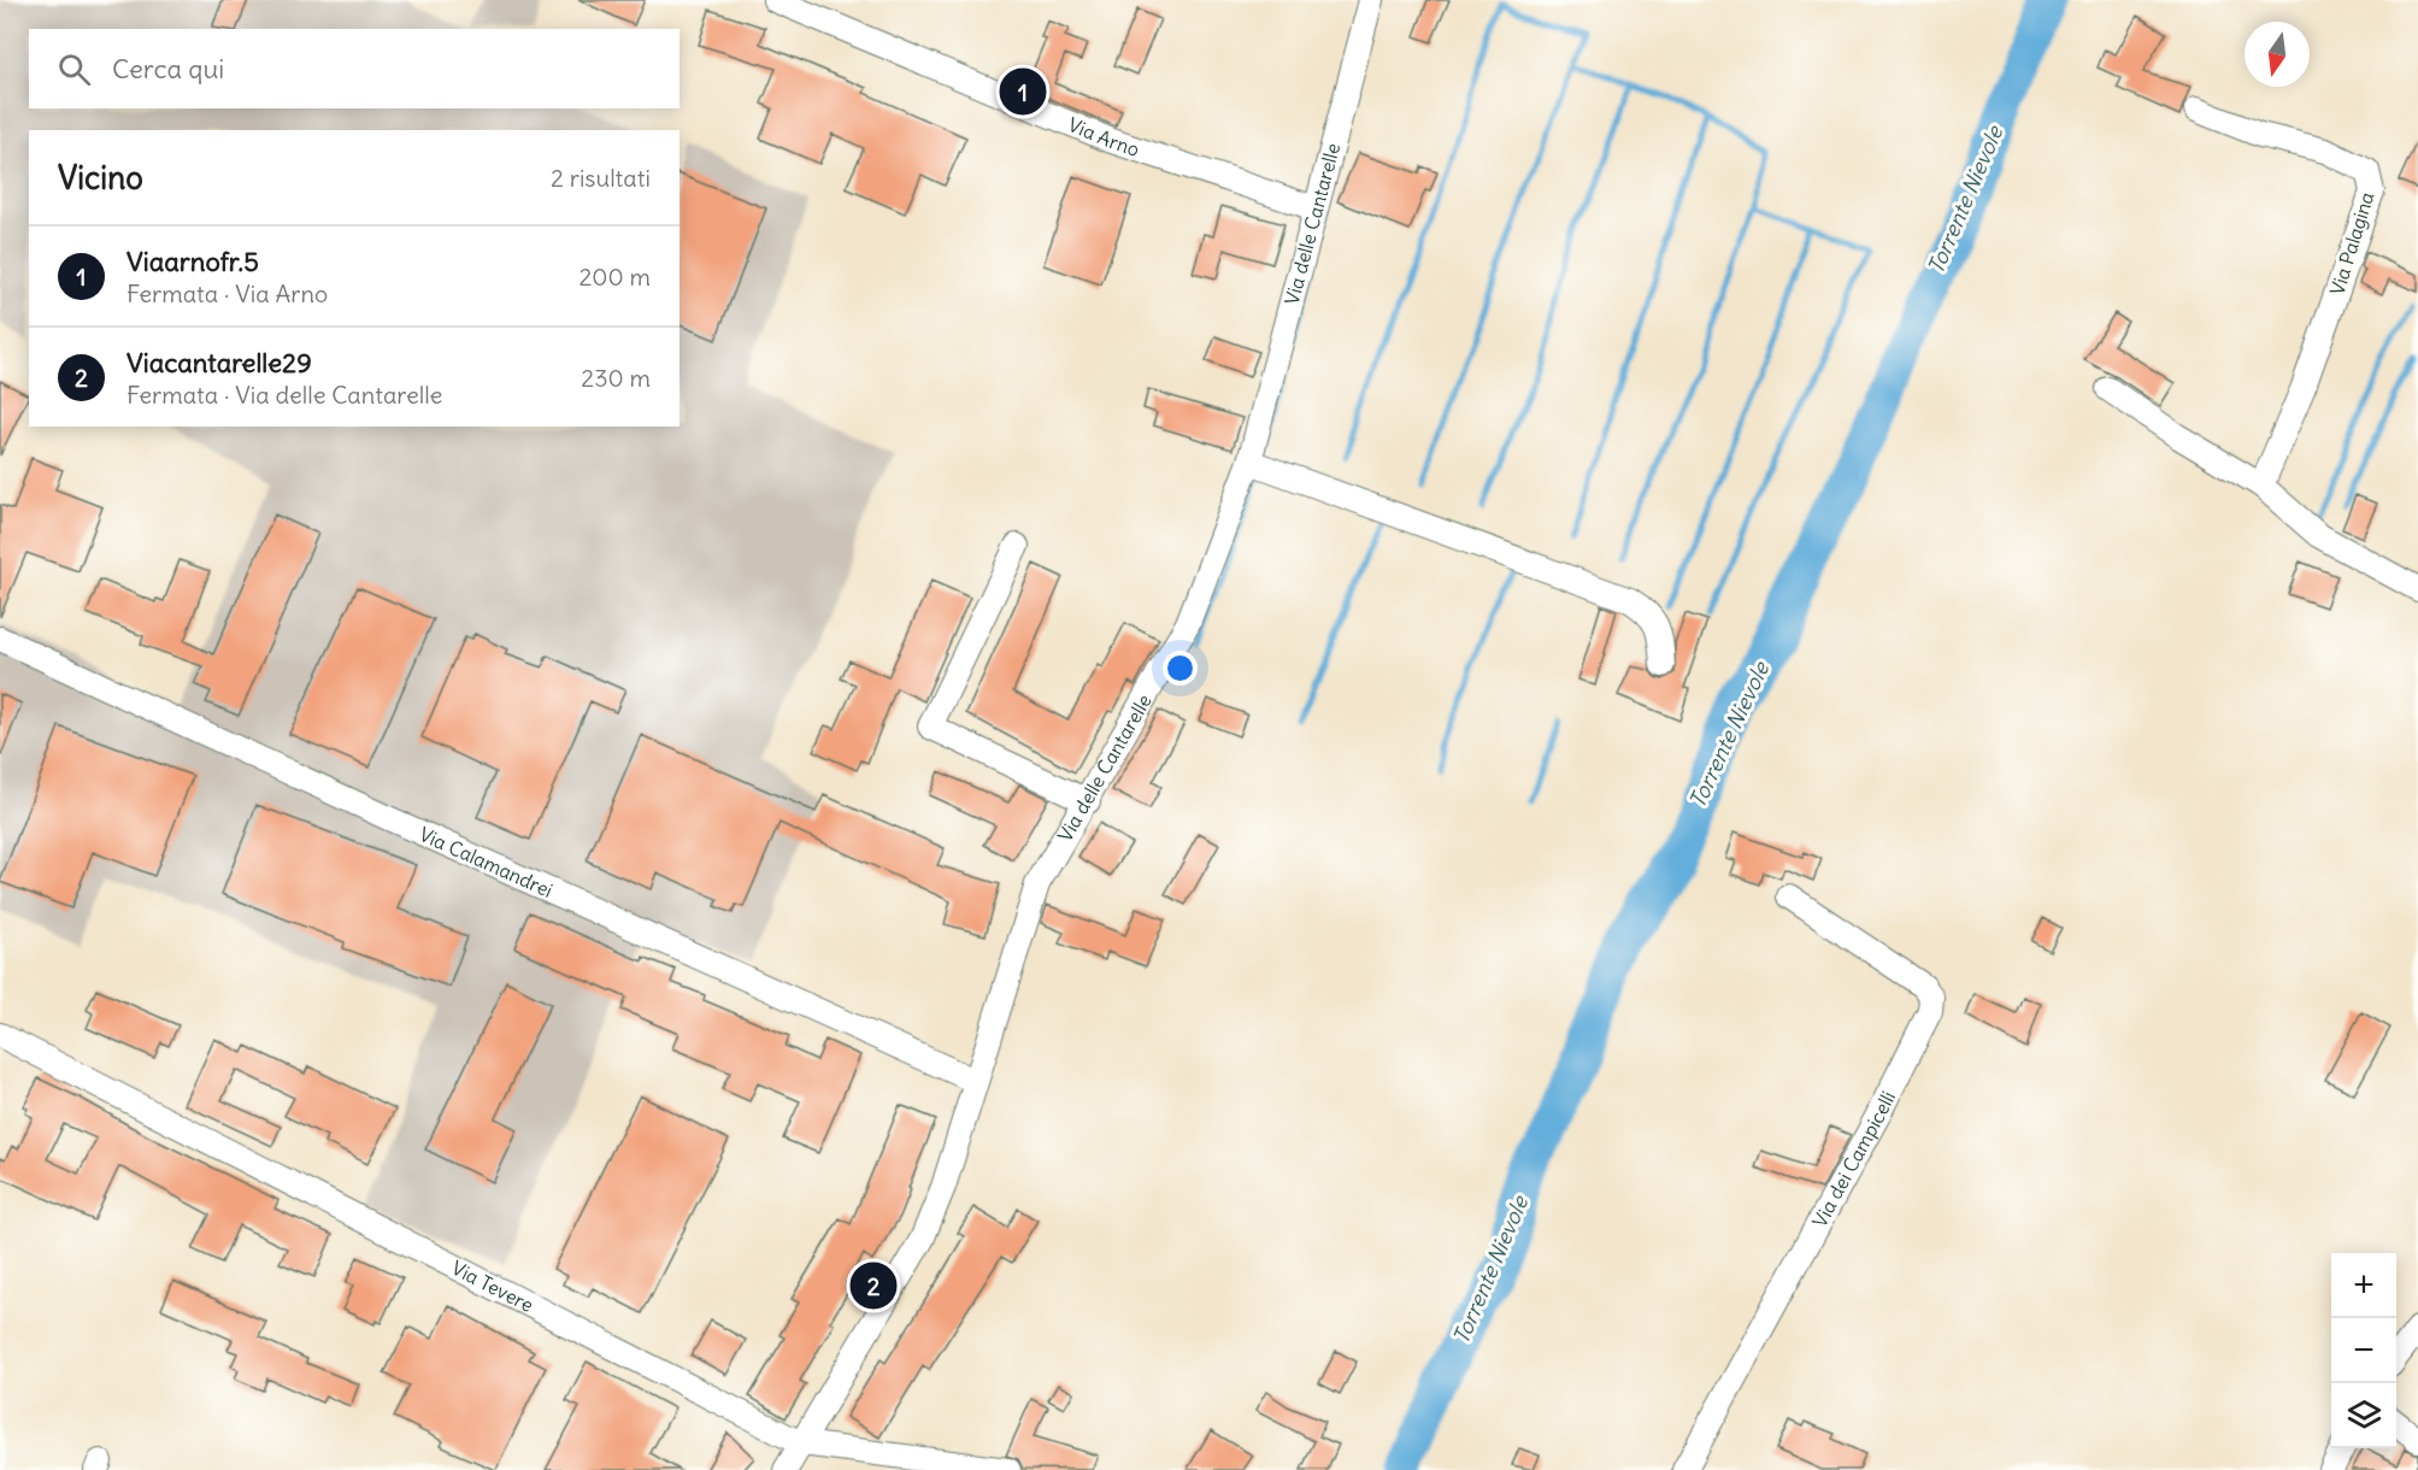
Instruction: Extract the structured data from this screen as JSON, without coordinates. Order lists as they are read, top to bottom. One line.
{"streets":{"street":["Via Arno","Via delle Cantarelle","Via Palagina","Via Calamandrei","Via dei Campicelli","Via Tevere"]},"crossings":[["Via Arno","Via delle Cantarelle"],["Via delle Cantarelle","Via Calamandrei"],["Via delle Cantarelle","Via Tevere"]],"water":["Torrente Nievole"],"north":"bottom","page":{"search":"Cerca qui","pins":["1","2"],"heading":["Vicino","2 risultati"],"list":[{"mark":"1","name":"Viaarnofr.5","note":"Fermata · Via Arno","value":"200 m"},{"mark":"2","name":"Viacantarelle29","note":"Fermata · Via delle Cantarelle","value":"230 m"}],"map_buttons":["+","−"]}}
